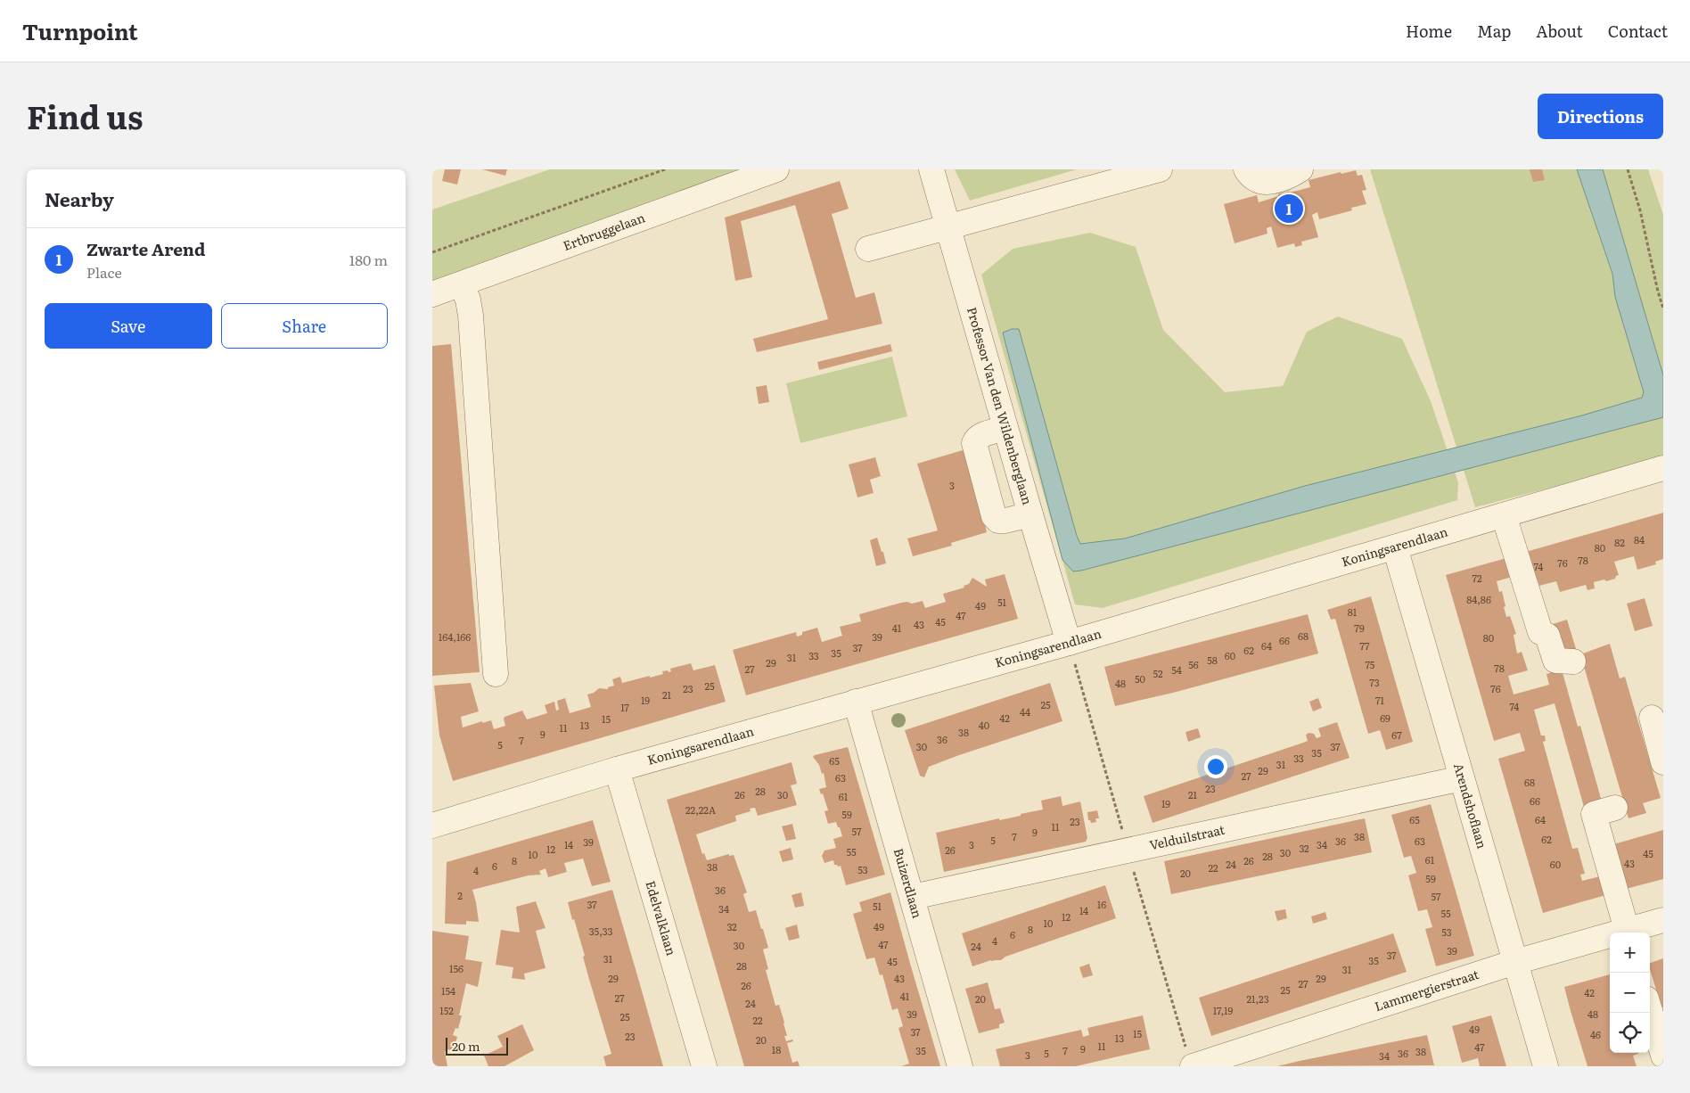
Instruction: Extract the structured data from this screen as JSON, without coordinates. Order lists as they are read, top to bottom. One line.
{"streets":{"street":["Ertbruggelaan","Professor Van den Wildenberglaan","Koningsarendlaan","Arendshoflaan","Velduilstraat","Buizerdlaan","Edelvalklaan","Lammergierstraat"]},"crossings":[["Professor Van den Wildenberglaan","Koningsarendlaan"],["Koningsarendlaan","Arendshoflaan"],["Koningsarendlaan","Buizerdlaan"],["Koningsarendlaan","Edelvalklaan"],["Arendshoflaan","Velduilstraat"],["Arendshoflaan","Lammergierstraat"],["Velduilstraat","Buizerdlaan"]],"house_numbers":["3","84","82","80","78","76","74","72","84,86","51","49","81","47","45","43","41","79","68","164,166","39","80","66","64","77","37","62","35","33","60","31","58","29","56","75","78","27","54","52","50","73","48","25","23","76","21","19","71","25","74","17","44","42","69","15","13","40","11","38","9","67","36","7","5","30","37","35","33","65","31","29","27","63","68","23","28","26","30","21","61","66","19","22,22A","59","65","64","23","11","57","9","7","38","62","5","36","63","39","14","3","34","32","12","26","55","30","45","10","28","61","8","26","43","24","60","6","38","22","53","4","20","59","36","2","57","37","16","51","34","14","55","12","10","32","49","8","35,33","53","6","4","47","30","24","39","37","31","35","45","28","156","31","29","43","29","27","26","25","154","42","41","27","20","21,23","24","152","17,19","39","48","25","22","49","37","15","46","23","13","20","11","47","9","18","35","7","38","5","36","3","34"],"scale_bar":"20 m","page":{"header":"Turnpoint","nav":["Home","Map","About","Contact"],"title":"Find us","buttons":["Directions",["Save","Share"]],"heading":"Nearby","pins":"1","list":[{"mark":"1","name":"Zwarte Arend","note":"Place","value":"180 m"}],"map_buttons":["+","−"],"scale":"20 m"}}
